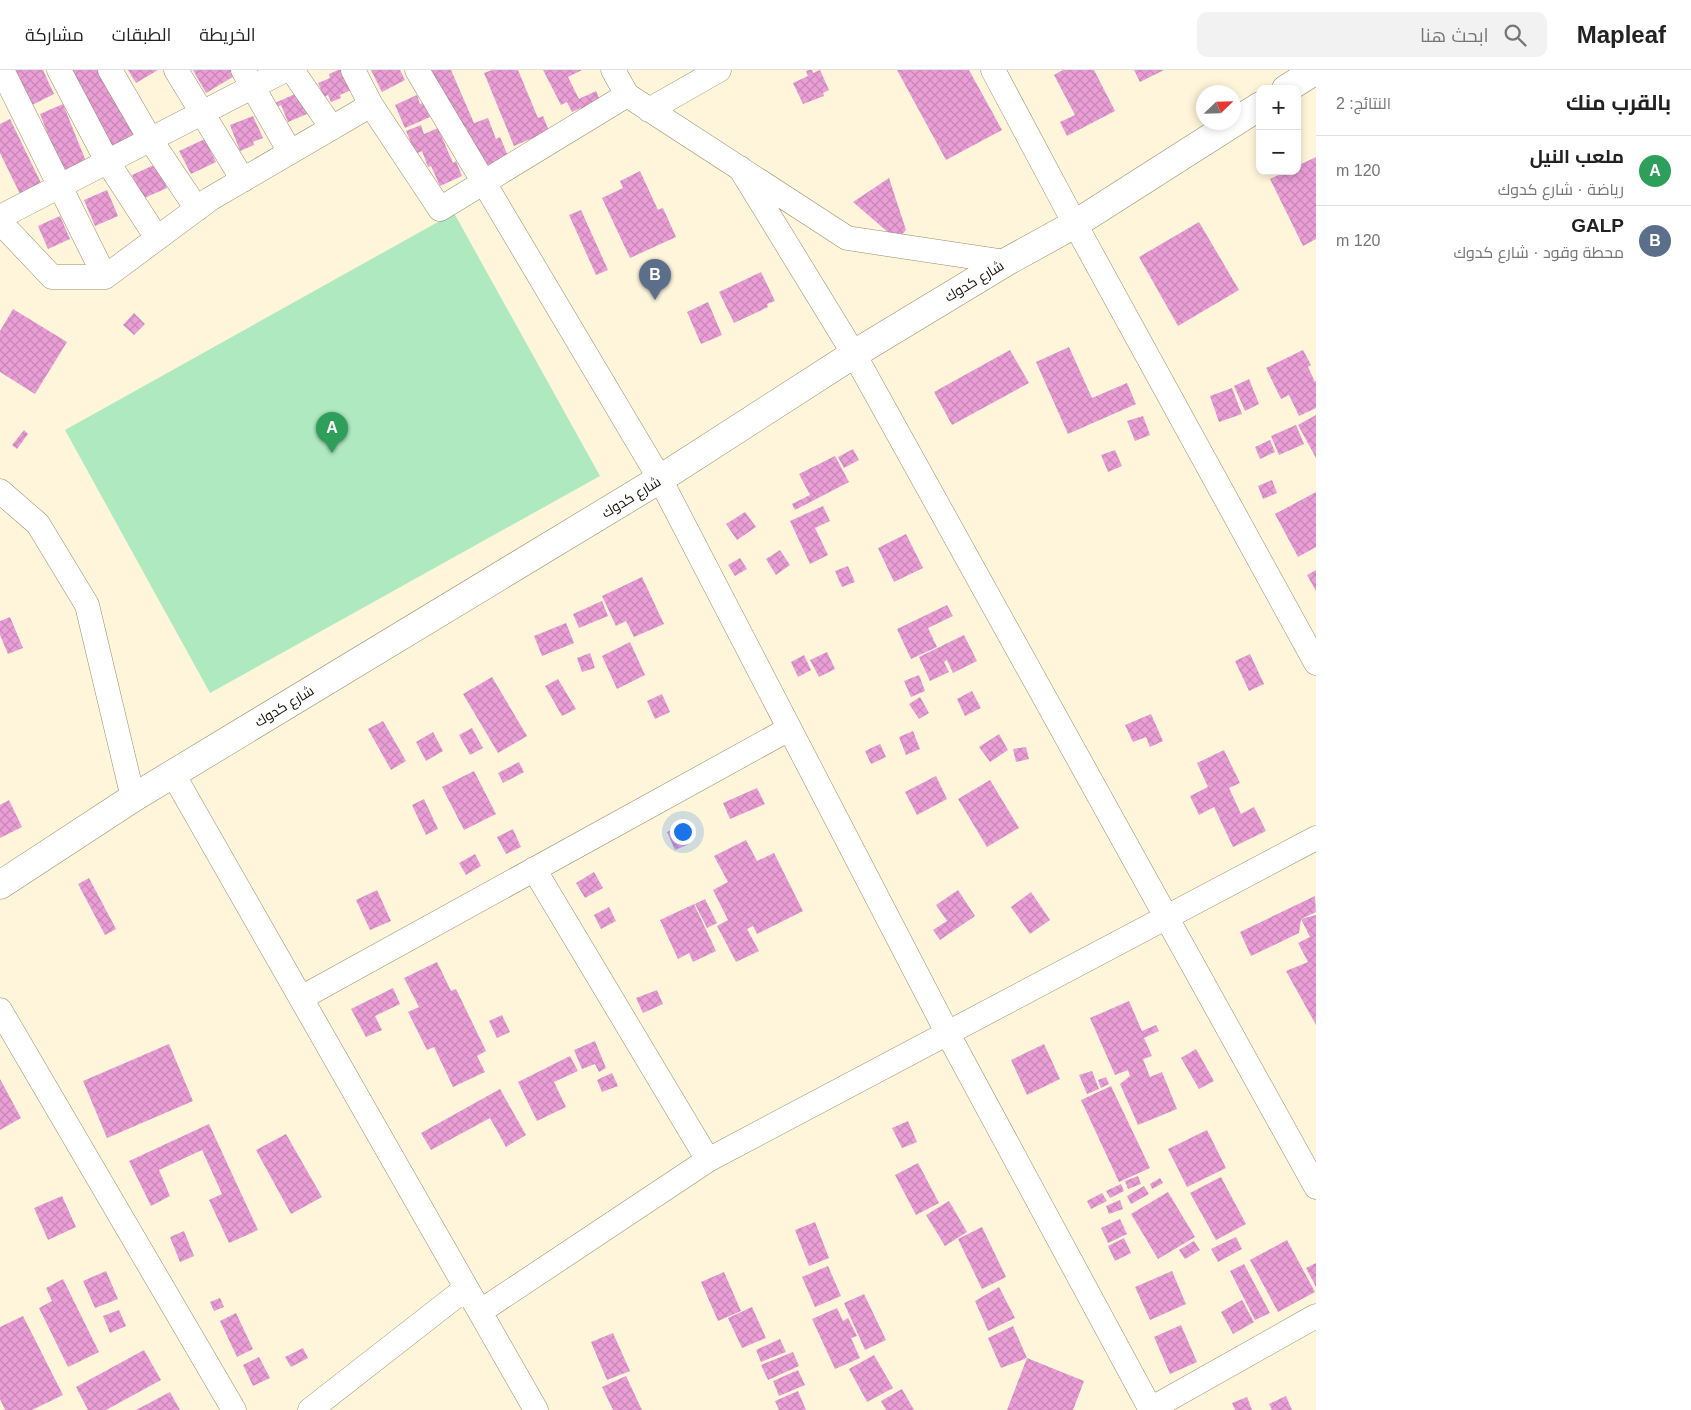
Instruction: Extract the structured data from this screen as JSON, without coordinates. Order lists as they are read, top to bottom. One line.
{"streets":{"street":["شارع كدوك"]},"north":"top right","page":{"header":"Mapleaf","search":"ابحث هنا","nav":["الخريطة","الطبقات","مشاركة"],"heading":["بالقرب منك","النتائج: 2"],"map_buttons":["+","−"],"list":[{"mark":"A","name":"ملعب النيل","note":"رياضة · شارع كدوك","value":"120 m"},{"mark":"B","name":"GALP","note":"محطة وقود · شارع كدوك","value":"120 m"}],"pins":["B","A"]}}
